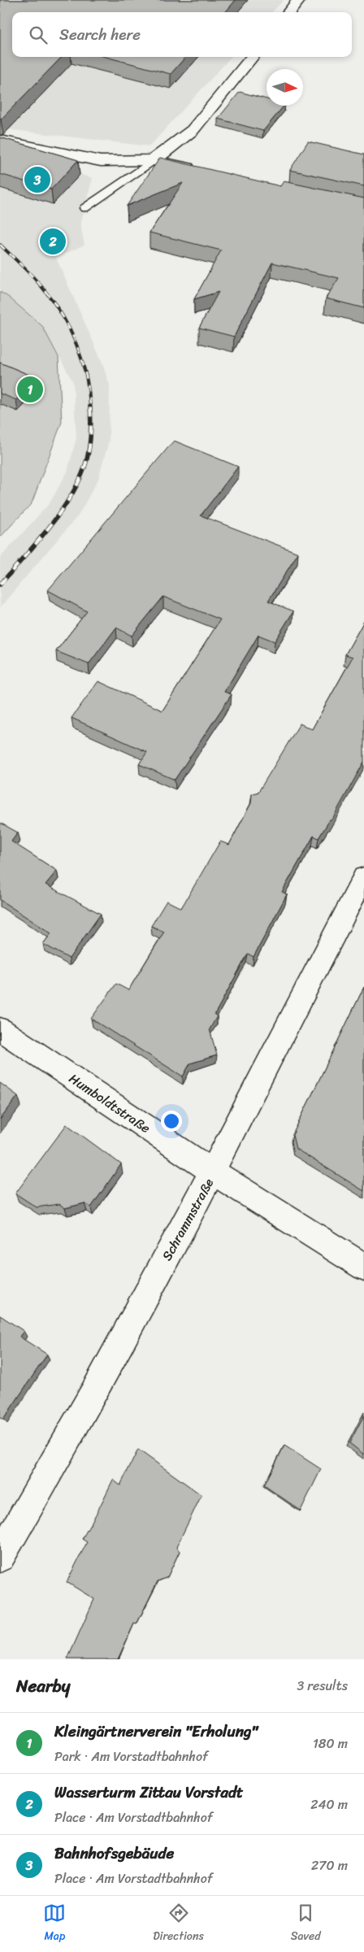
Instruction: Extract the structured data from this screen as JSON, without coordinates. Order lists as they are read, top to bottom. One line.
{"streets":{"main road":["Humboldtstraße","Schrammstraße"]},"crossings":[["Humboldtstraße","Schrammstraße"]],"north":"right","page":{"search":"Search here","pins":["3","2","1"],"heading":["Nearby","3 results"],"list":[{"mark":"1","name":"Kleingärtnerverein \"Erholung\"","note":"Park · Am Vorstadtbahnhof","value":"180 m"},{"mark":"2","name":"Wasserturm Zittau Vorstadt","note":"Place · Am Vorstadtbahnhof","value":"240 m"},{"mark":"3","name":"Bahnhofsgebäude","note":"Place · Am Vorstadtbahnhof","value":"270 m"}],"nav":["Map","Directions","Saved"]}}
